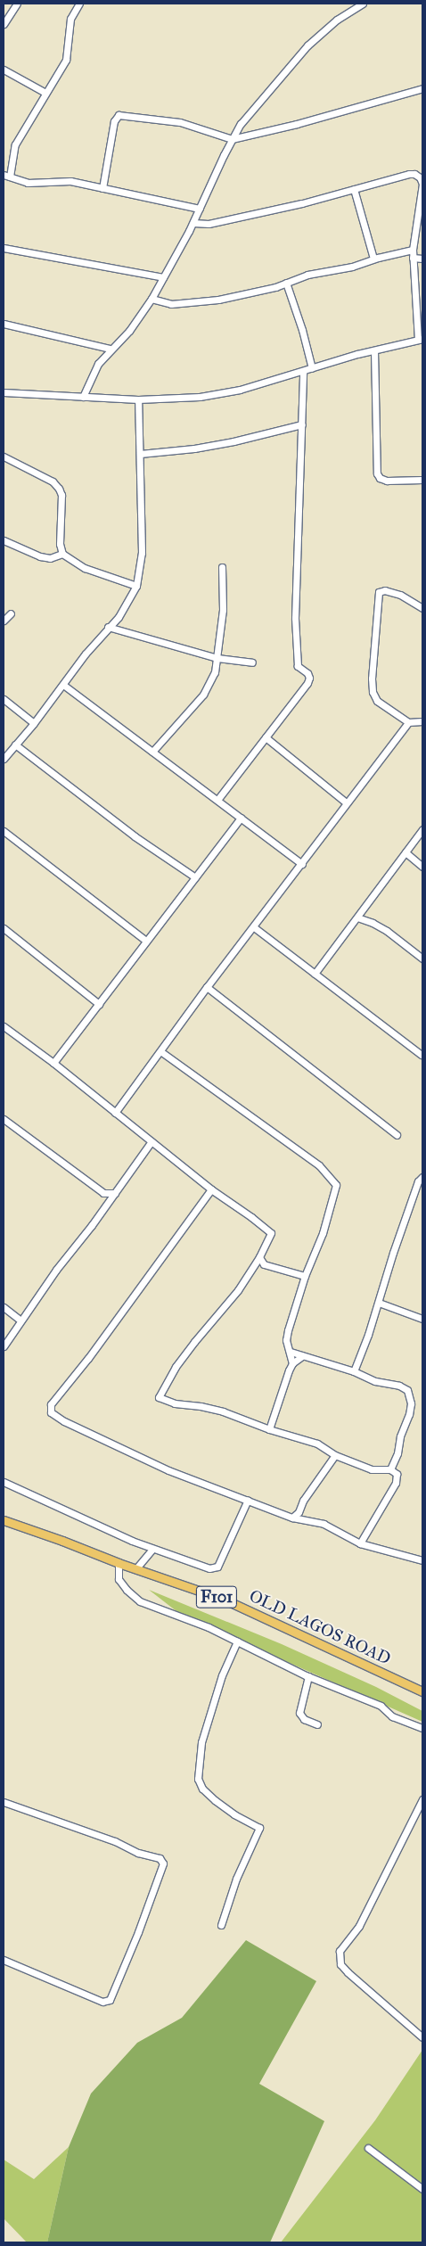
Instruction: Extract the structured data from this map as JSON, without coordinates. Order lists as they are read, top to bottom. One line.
{"streets":{"main road":["F101","OLD LAGOS ROAD"]}}
